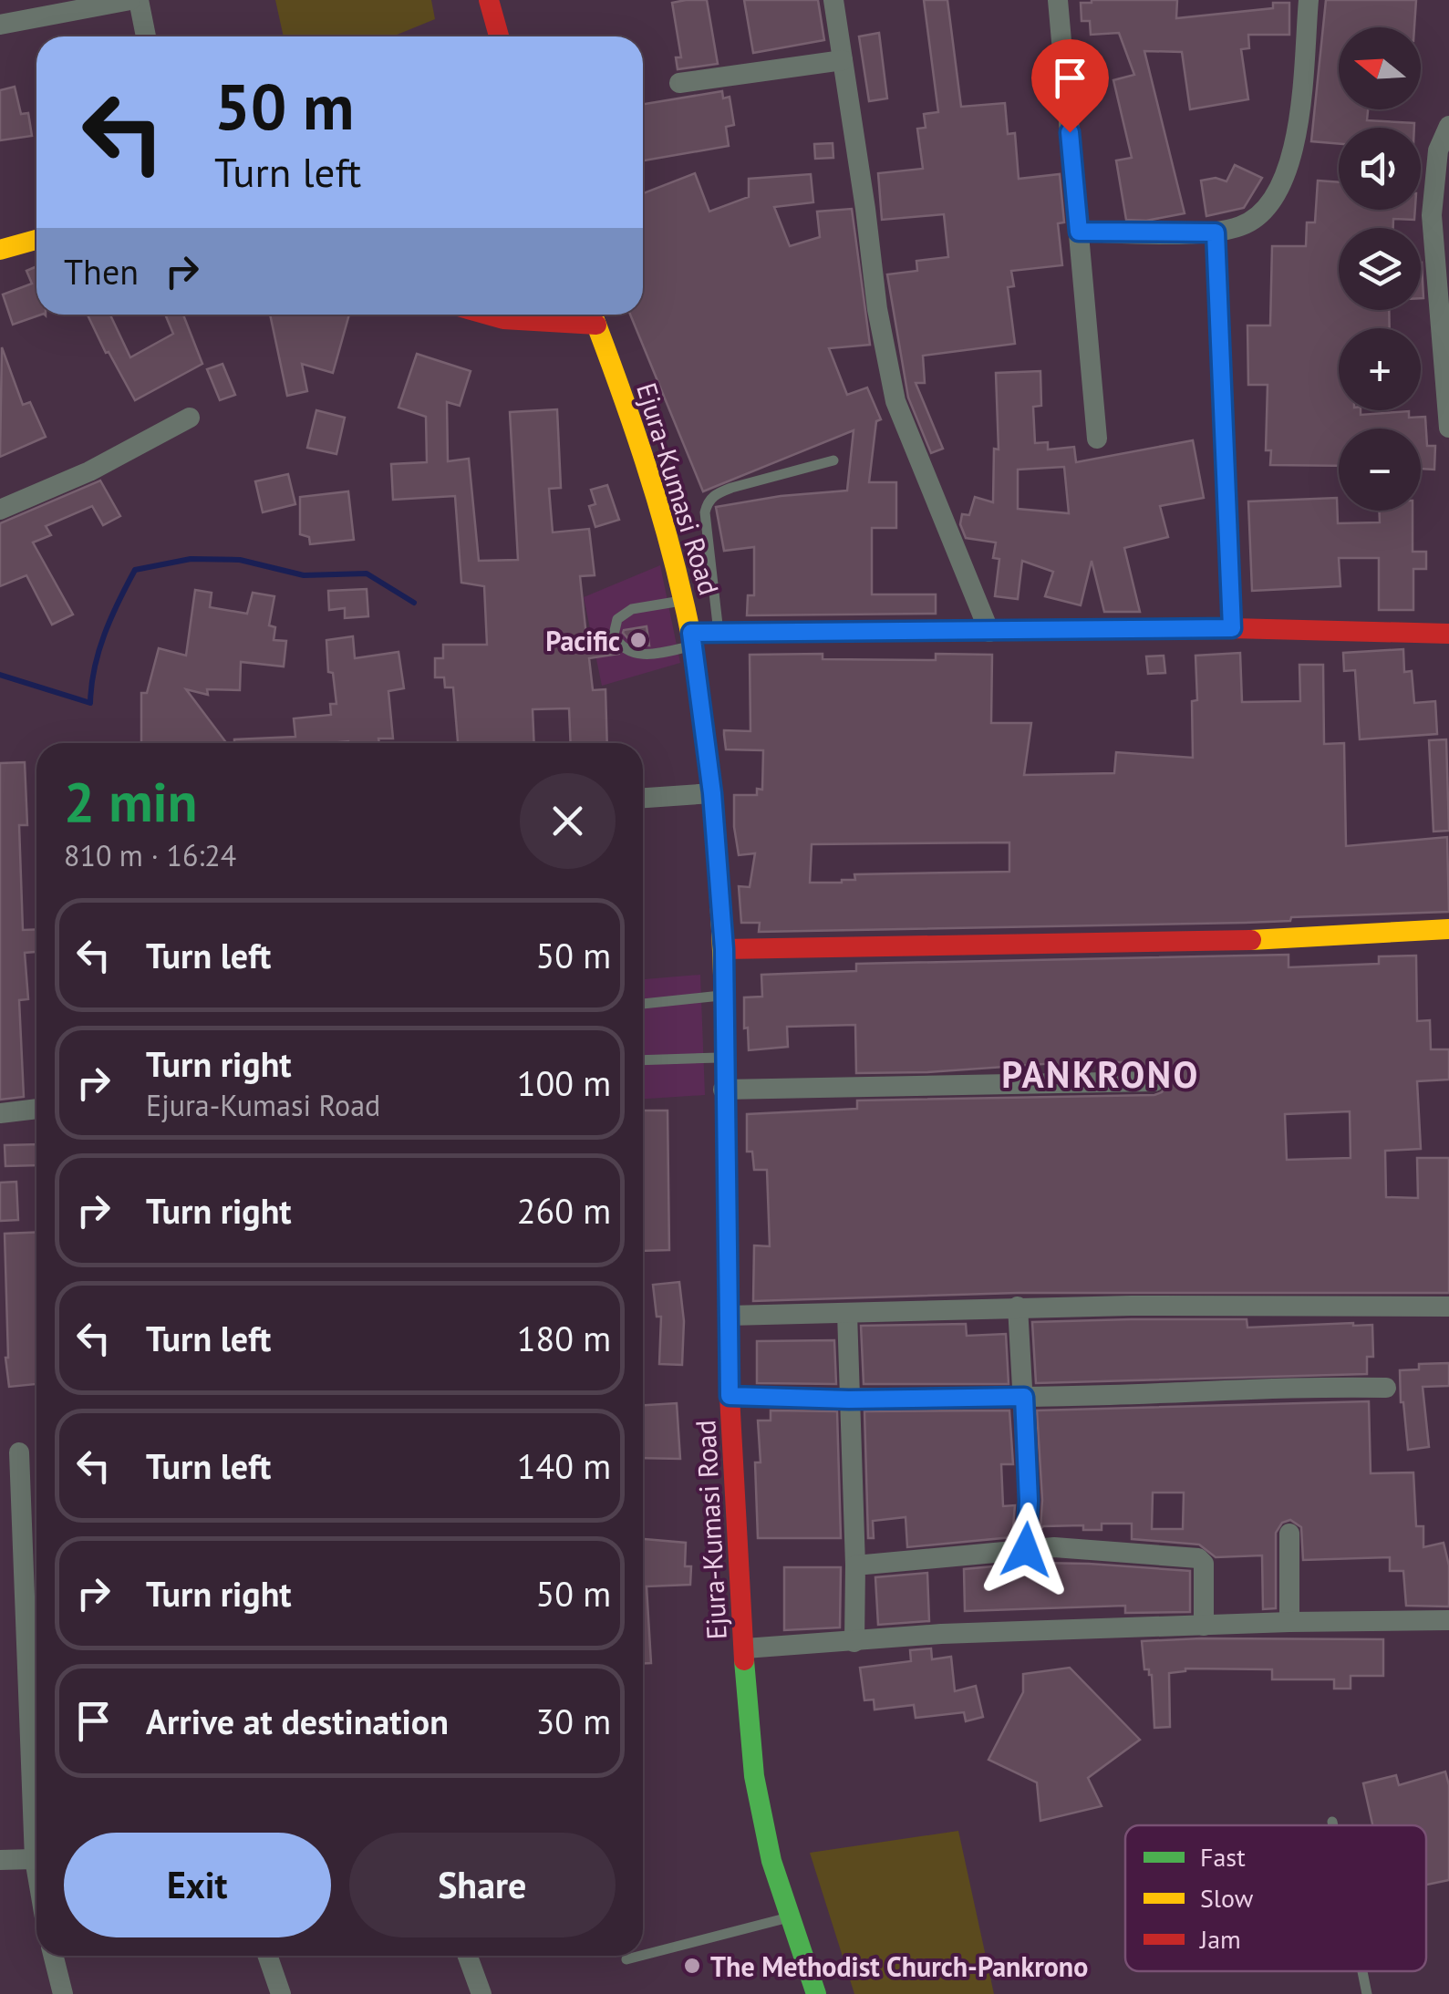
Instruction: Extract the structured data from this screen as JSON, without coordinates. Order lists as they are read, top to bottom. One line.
{"streets":{"main road":["Ejura-Kumasi Road"]},"districts":["PANKRONO"],"places":["Pacific","The Methodist Church-Pankrono"],"legend":["Fast","Slow","Jam"],"north":"left","page":{"map_buttons":["+","−"],"turn":["50 m","Turn left"],"then":"Then","heading":["2 min","810 m · 16:24"],"list":[{"name":"Turn left","value":"50 m"},{"name":"Turn right","note":"Ejura-Kumasi Road","value":"100 m"},{"name":"Turn right","value":"260 m"},{"name":"Turn left","value":"180 m"},{"name":"Turn left","value":"140 m"},{"name":"Turn right","value":"50 m"},{"name":"Arrive at destination","value":"30 m"}],"buttons":["Exit","Share"]}}
